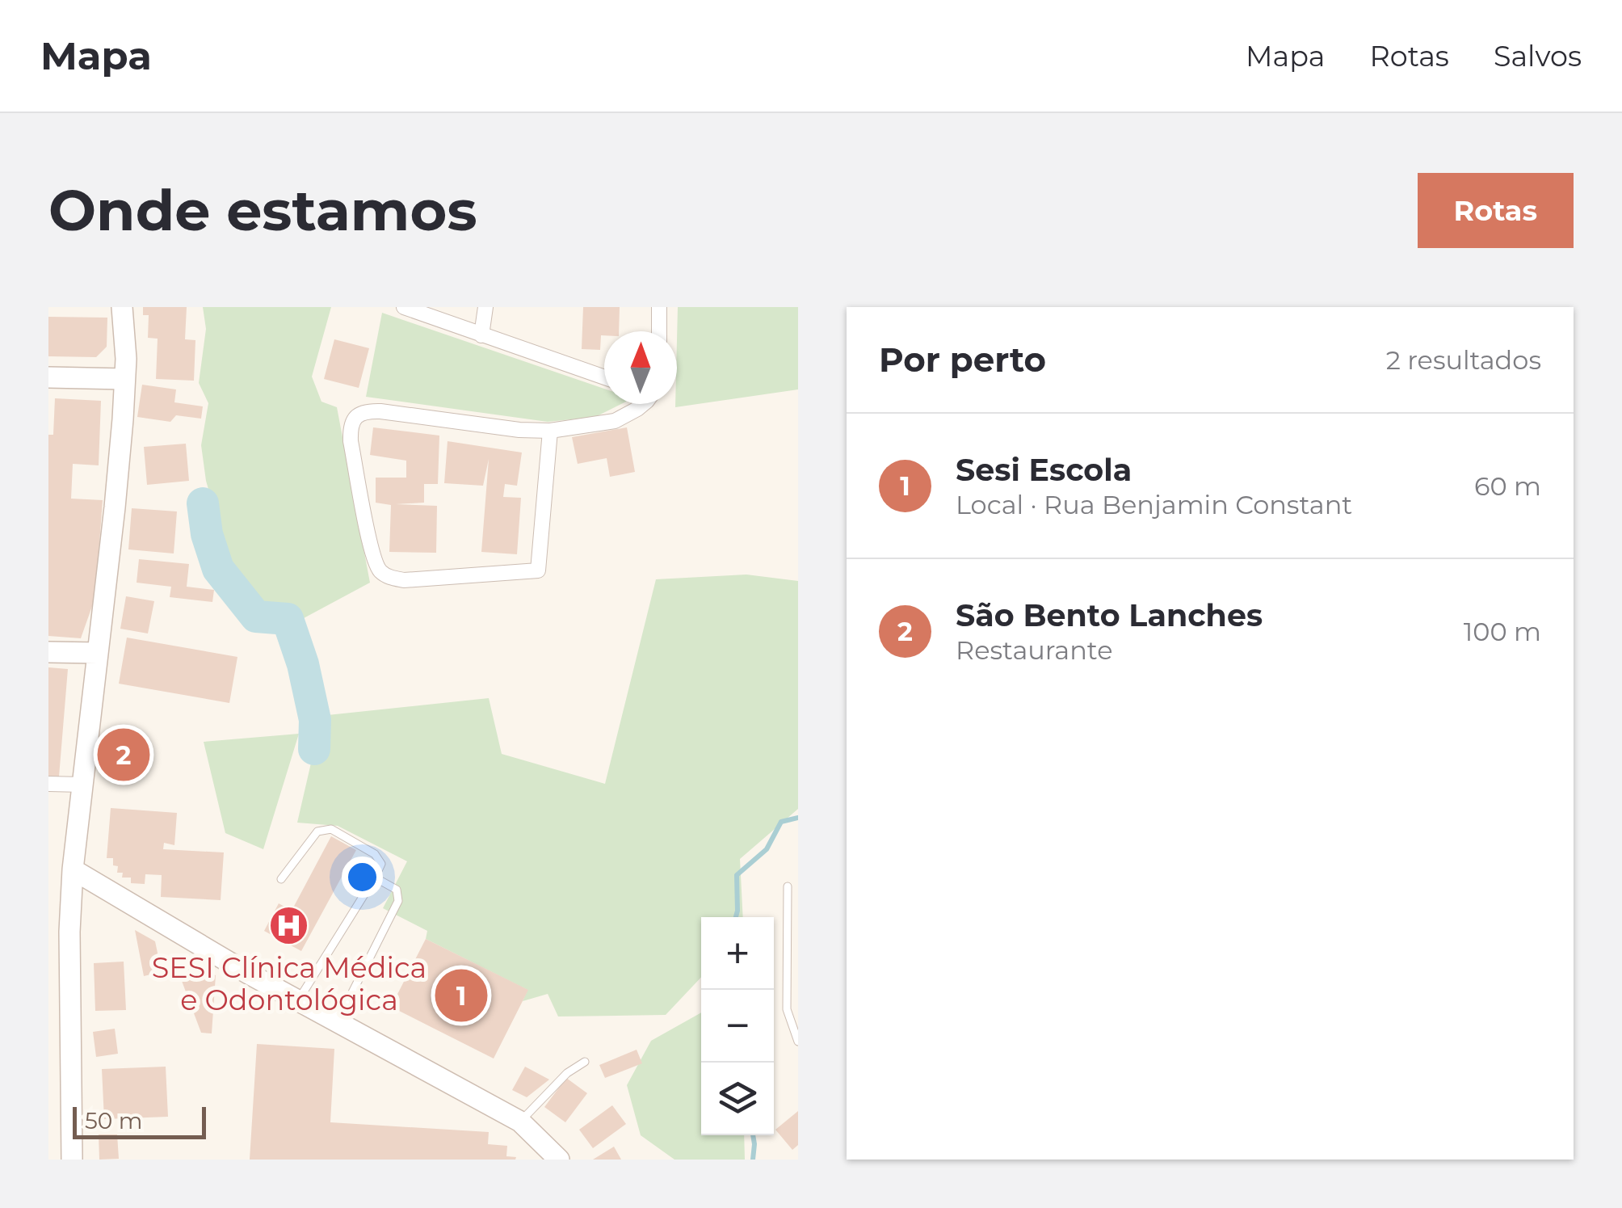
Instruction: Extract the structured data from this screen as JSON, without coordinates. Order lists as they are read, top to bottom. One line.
{"places":{"hospital":["SESI Clínica Médica e Odontológica"]},"scale_bar":"50 m","north":"top","page":{"header":"Mapa","nav":["Mapa","Rotas","Salvos"],"buttons":"Rotas","title":"Onde estamos","heading":["Por perto","2 resultados"],"list":[{"mark":"1","name":"Sesi Escola","note":"Local · Rua Benjamin Constant","value":"60 m"},{"mark":"2","name":"São Bento Lanches","note":"Restaurante","value":"100 m"}],"pins":["2","1"],"map_buttons":["+","−"],"scale":"50 m"}}
